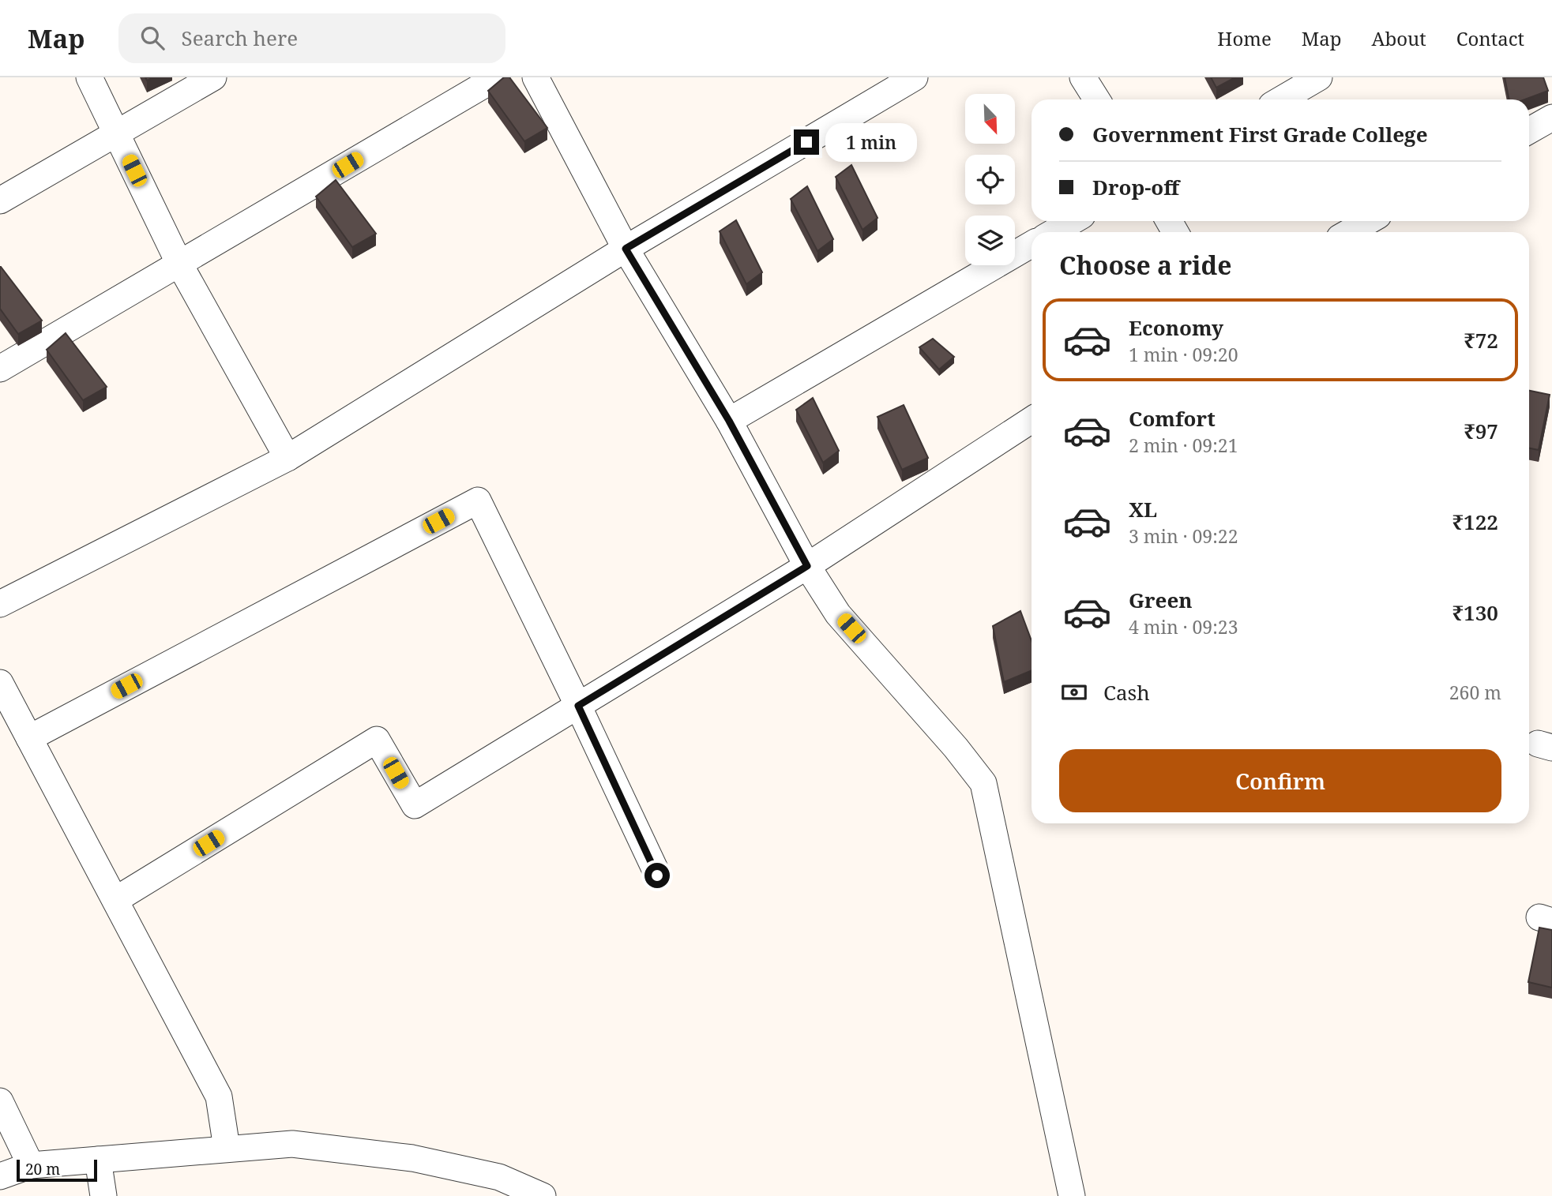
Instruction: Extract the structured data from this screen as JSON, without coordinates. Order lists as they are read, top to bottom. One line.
{"scale_bar":"20 m","north":"bottom right","page":{"header":"Map","search":"Search here","nav":["Home","Map","About","Contact"],"banner":["Government First Grade College","Drop-off"],"bubble":"1 min","heading":"Choose a ride","list":[{"name":"Economy","note":"1 min · 09:20","value":"₹72"},{"name":"Comfort","note":"2 min · 09:21","value":"₹97"},{"name":"XL","note":"3 min · 09:22","value":"₹122"},{"name":"Green","note":"4 min · 09:23","value":"₹130"}],"pay":["Cash","260 m"],"buttons":"Confirm","scale":"20 m"}}
